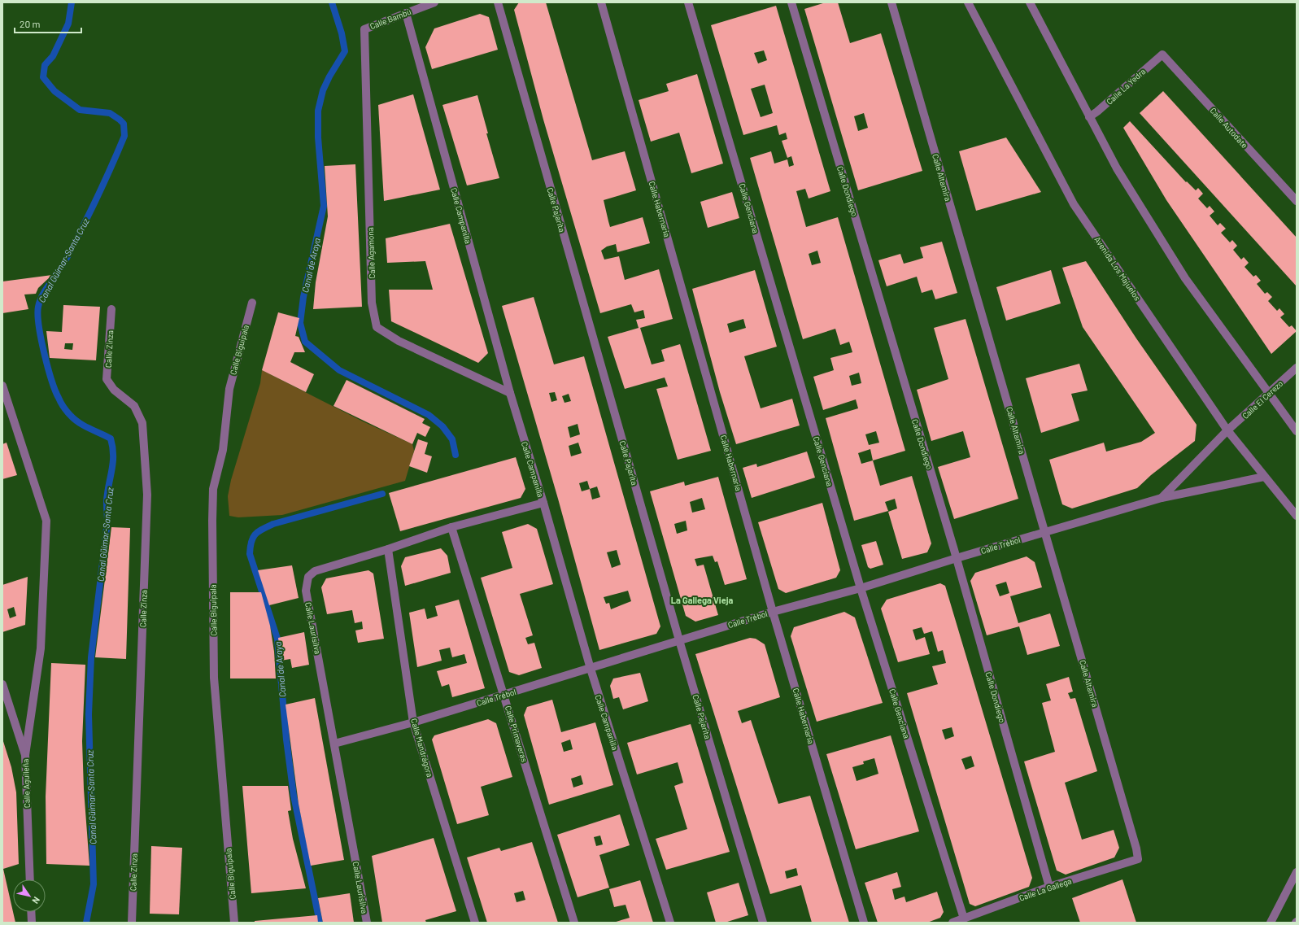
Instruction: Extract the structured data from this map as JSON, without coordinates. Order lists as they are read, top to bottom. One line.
{"streets":{"street":["Calle Bambú","Calle La Yedra","Calle Autodate","Calle Altamira","Calle Dondiego","Calle Genciana","Calle Habernaria","Calle Pajarita","Calle Campanilla","Calle Agamona","Avenida Los Majuelos","Calle Zinza","Calle Biguipala","Calle El Cerezo","Calle Trébol","Calle Laurisilva","Calle Primaveras","Calle Mandrágora","Calle Aguileña","Calle La Gallega"]},"crossings":[["Calle Bambú","Calle Campanilla"],["Calle Bambú","Calle Agamona"],["Calle La Yedra","Calle Autodate"],["Calle Altamira","Calle Trébol"],["Calle Altamira","Calle La Gallega"],["Calle Dondiego","Calle Trébol"],["Calle Dondiego","Calle La Gallega"],["Calle Genciana","Calle Trébol"],["Calle Genciana","Calle La Gallega"],["Calle Habernaria","Calle Trébol"],["Calle Pajarita","Calle Trébol"],["Calle Campanilla","Calle Agamona"],["Calle Campanilla","Calle Trébol"],["Calle Campanilla","Calle Laurisilva"],["Avenida Los Majuelos","Calle El Cerezo"],["Avenida Los Majuelos","Calle Trébol"],["Calle El Cerezo","Calle Trébol"],["Calle Trébol","Calle Laurisilva"],["Calle Trébol","Calle Primaveras"],["Calle Trébol","Calle Mandrágora"],["Calle Laurisilva","Calle Primaveras"],["Calle Laurisilva","Calle Mandrágora"]],"districts":["La Gallega Vieja"],"water":["Canal Güímar-Santa Cruz","Canal de Araya"],"scale_bar":"20 m","north":"bottom right"}
